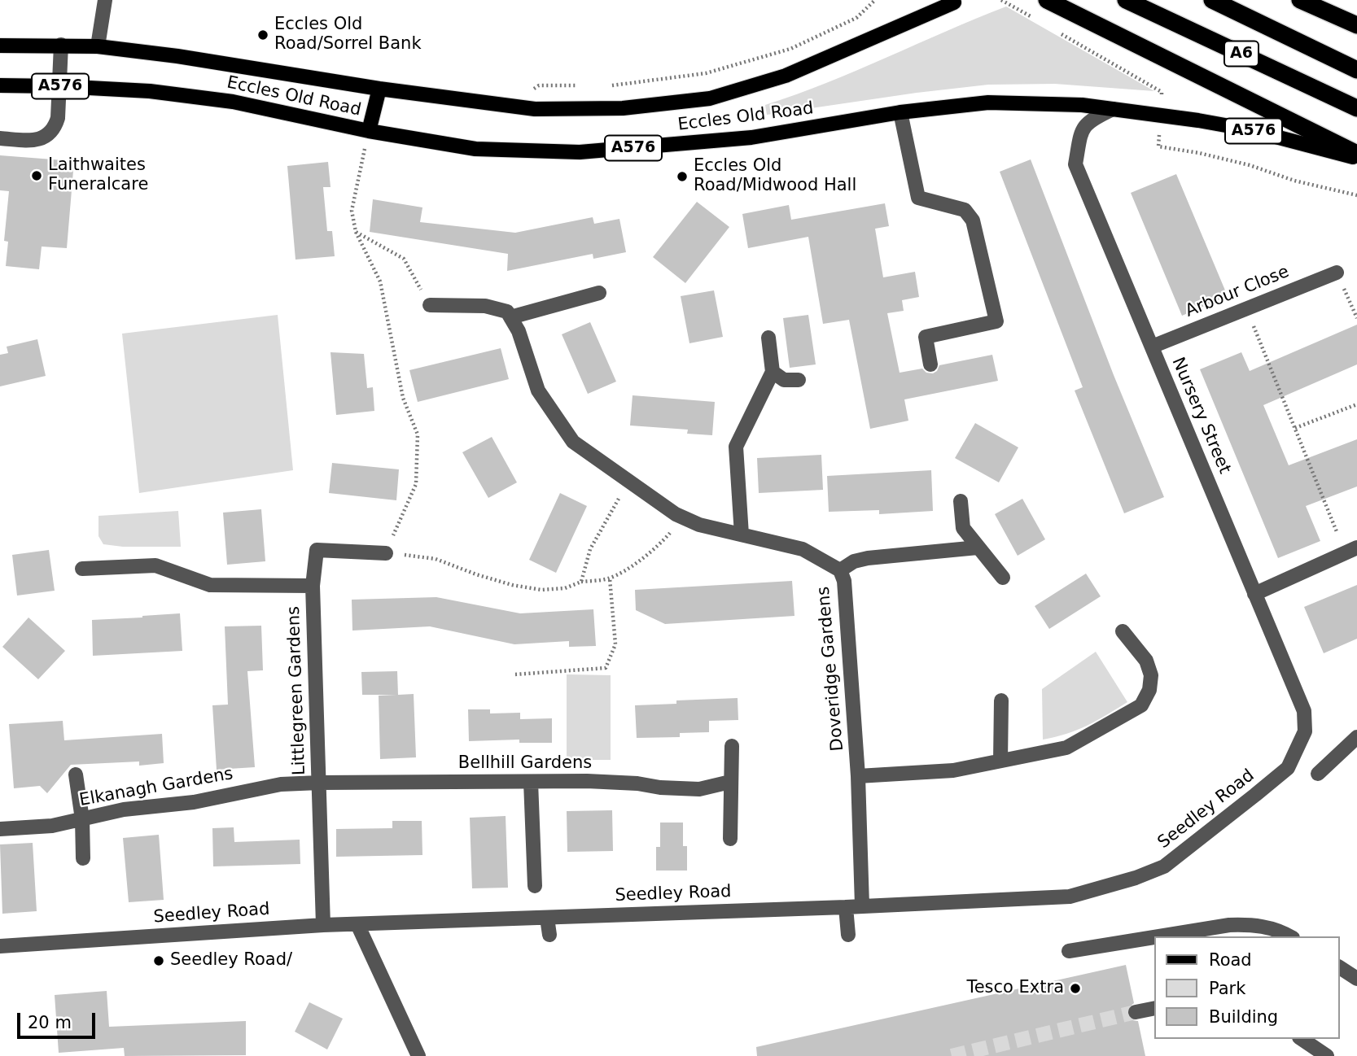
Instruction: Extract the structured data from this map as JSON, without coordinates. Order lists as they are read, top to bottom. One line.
{"streets":{"highway":["A6"],"main road":["A576","Eccles Old Road"],"street":["Arbour Close","Nursery Street","Doveridge Gardens","Littlegreen Gardens","Bellhill Gardens","Elkanagh Gardens","Seedley Road"]},"crossings":[["Eccles Old Road","Nursery Street"],["Arbour Close","Nursery Street"],["Nursery Street","Seedley Road"],["Doveridge Gardens","Seedley Road"],["Littlegreen Gardens","Bellhill Gardens"],["Littlegreen Gardens","Elkanagh Gardens"],["Littlegreen Gardens","Seedley Road"],["Bellhill Gardens","Elkanagh Gardens"]],"places":["Eccles Old Road/Sorrel Bank","Laithwaites Funeralcare","Eccles Old Road/Midwood Hall","Seedley Road/","Tesco Extra"],"legend":["Road","Park","Building"],"scale_bar":"20 m"}
